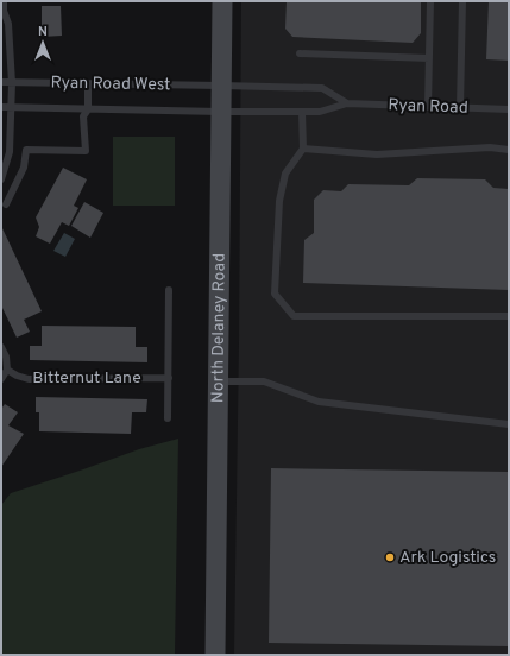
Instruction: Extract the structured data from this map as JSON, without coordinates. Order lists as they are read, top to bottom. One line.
{"streets":{"street":["North Delaney Road"],"lane":["Ryan Road West","Ryan Road","Bitternut Lane"]},"crossings":[["Ryan Road West","Ryan Road"],["Ryan Road West","North Delaney Road"],["Ryan Road","North Delaney Road"]],"places":["Ark Logistics"],"north":"top"}
